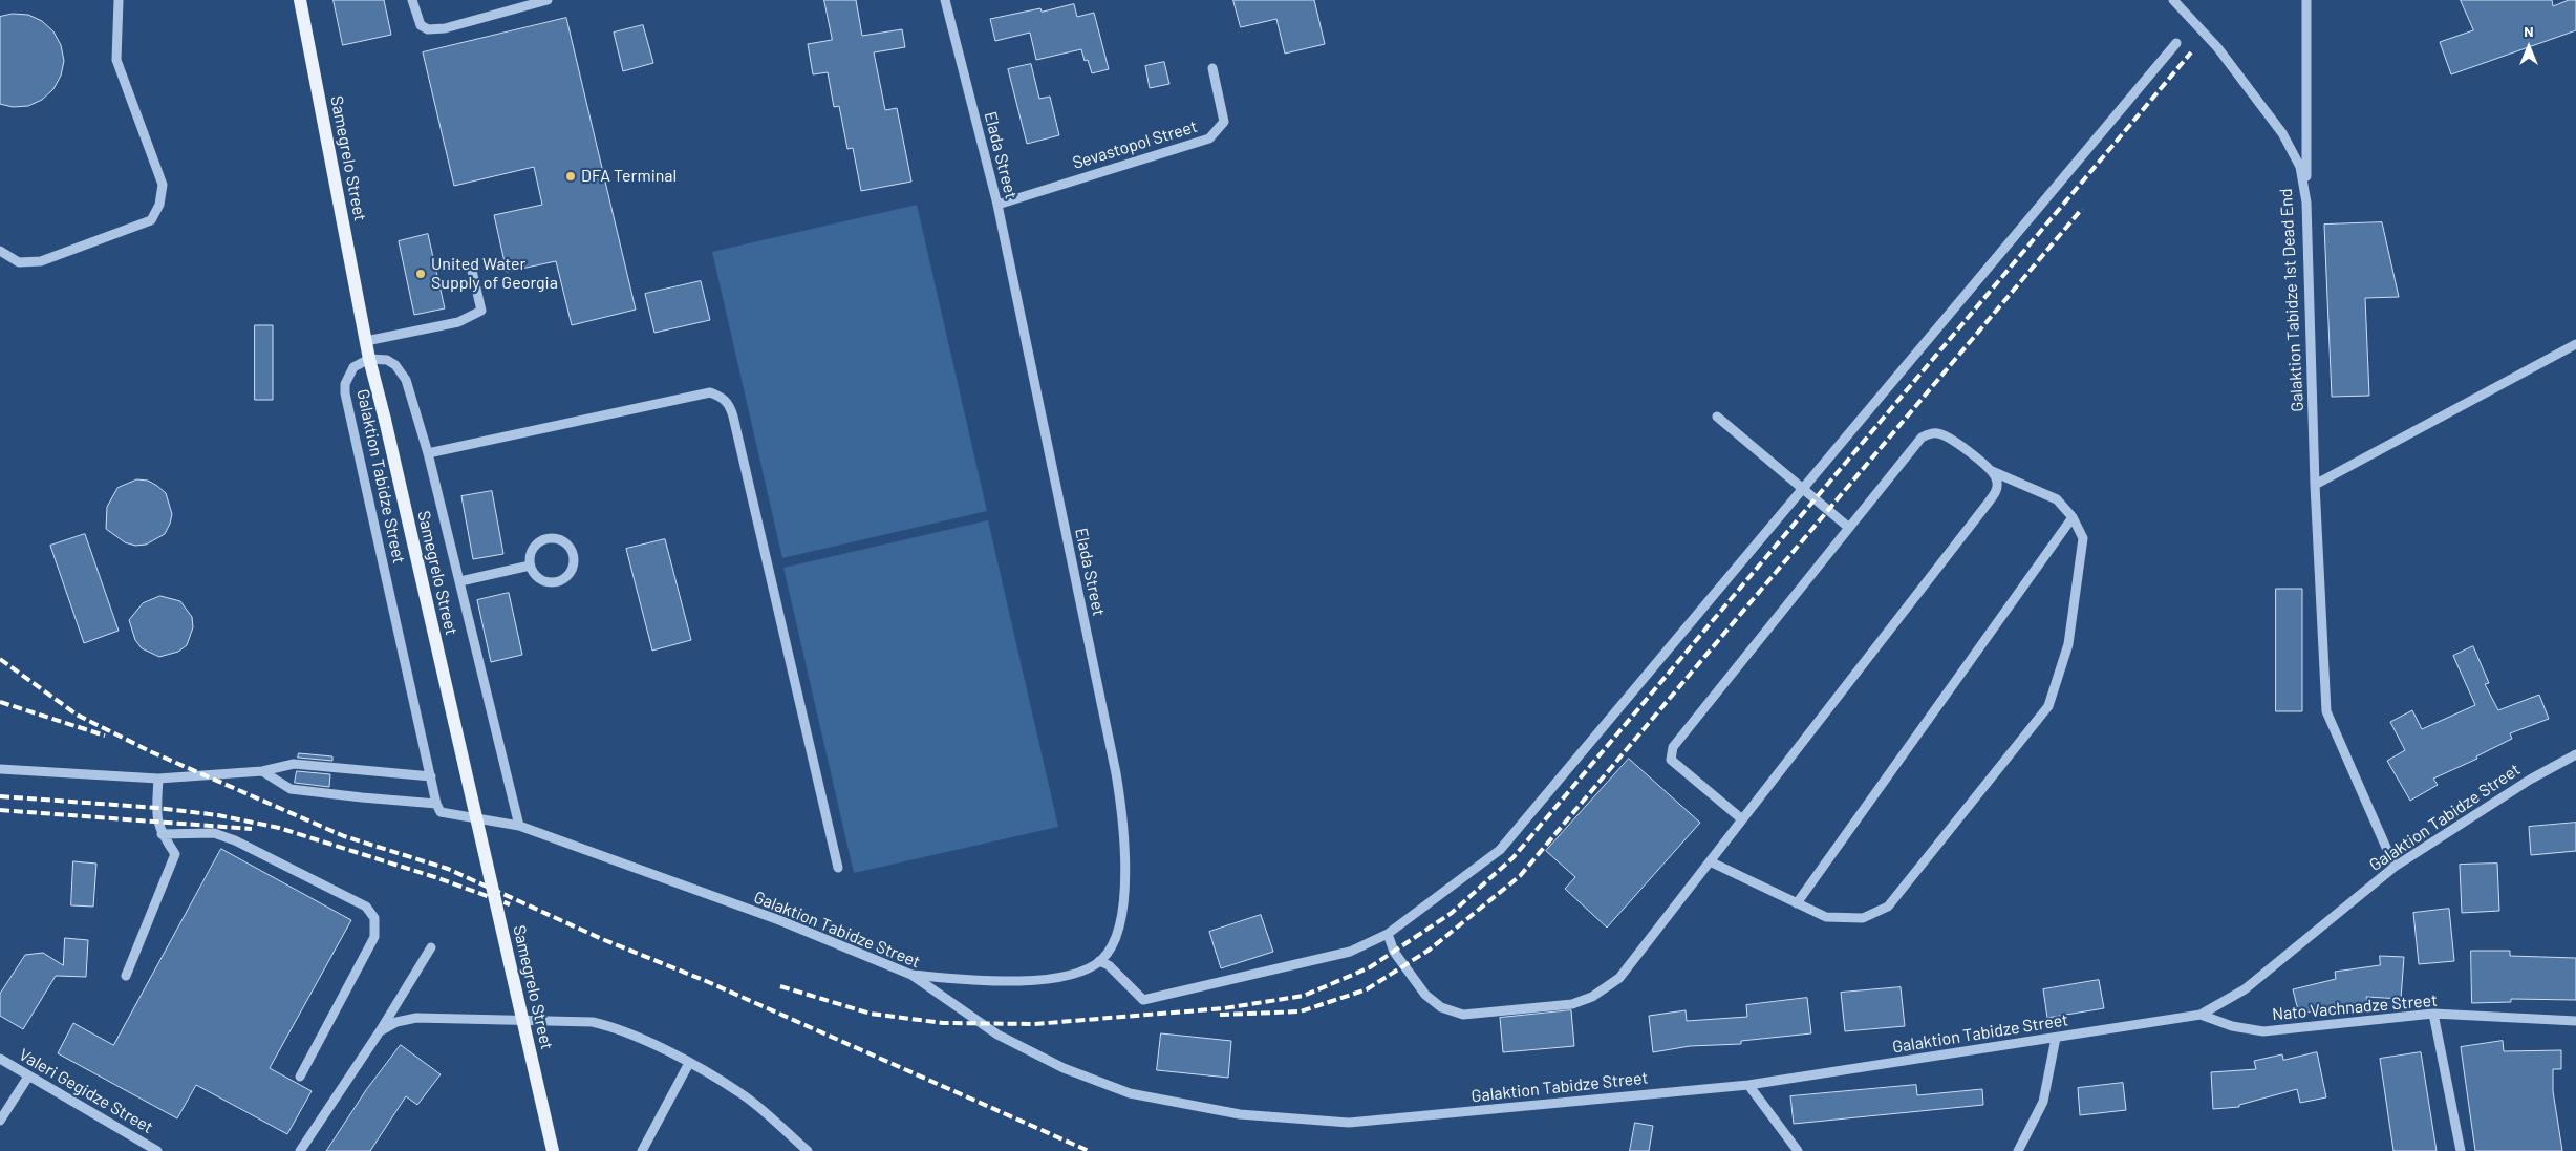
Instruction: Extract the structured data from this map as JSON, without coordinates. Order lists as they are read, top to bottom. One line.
{"streets":{"main road":["Samegrelo Street"],"street":["Sevastopol Street","Elada Street","Galaktion Tabidze 1st Dead End","Galaktion Tabidze Street","Nato Vachnadze Street","Valeri Gegidze Street"]},"crossings":[["Sevastopol Street","Elada Street"],["Samegrelo Street","Galaktion Tabidze Street"],["Galaktion Tabidze 1st Dead End","Galaktion Tabidze Street"],["Galaktion Tabidze Street","Nato Vachnadze Street"]],"places":["DFA Terminal","United Water Supply of Georgia"],"north":"top"}
